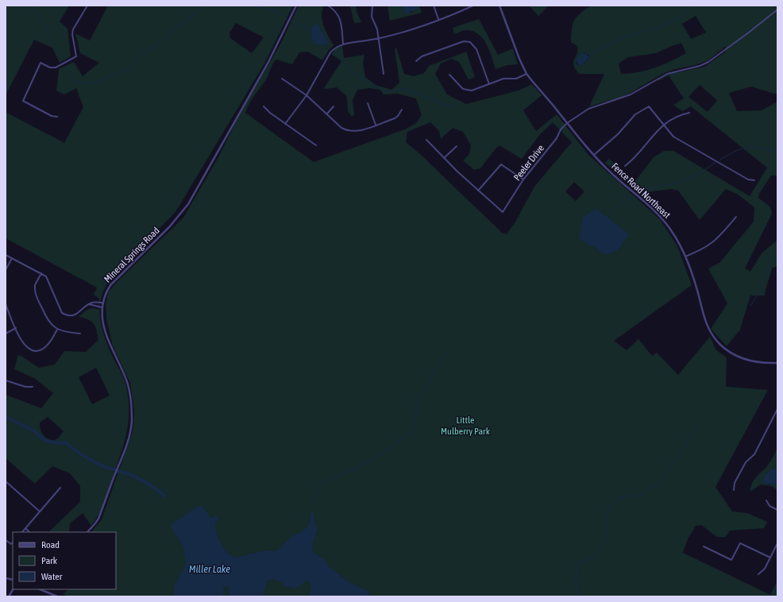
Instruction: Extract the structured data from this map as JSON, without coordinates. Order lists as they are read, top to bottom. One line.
{"streets":{"street":["Peeler Drive","Fence Road Northeast","Mineral Springs Road"]},"crossings":[["Peeler Drive","Fence Road Northeast"]],"water":["Miller Lake"],"parks":["Little Mulberry Park"],"legend":["Road","Park","Water"]}
